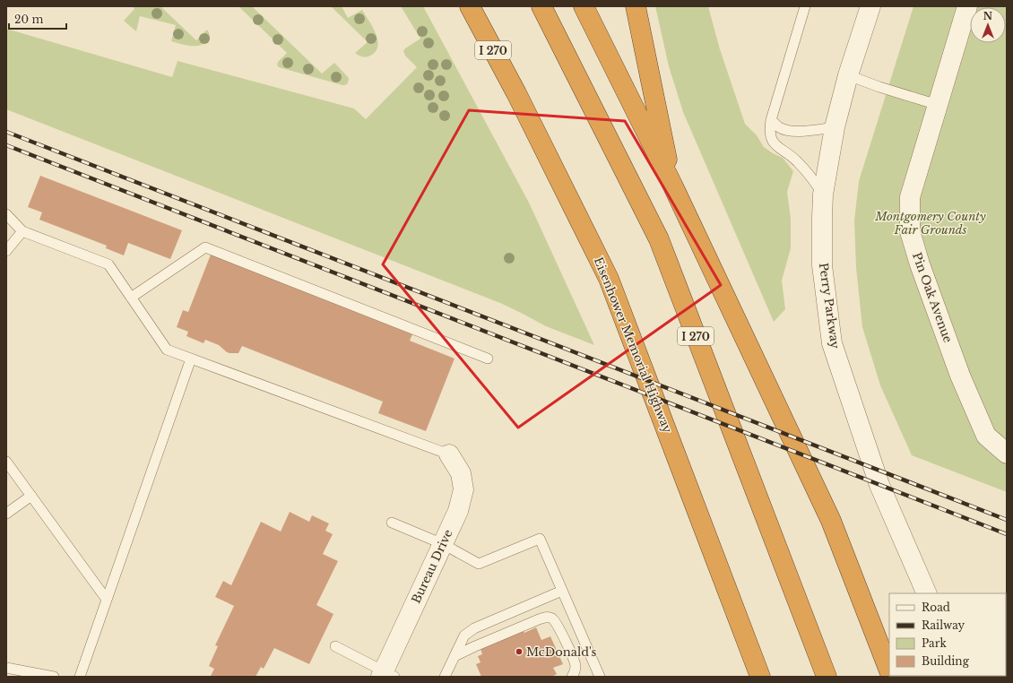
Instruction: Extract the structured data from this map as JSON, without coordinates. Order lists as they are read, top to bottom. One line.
{"streets":{"highway":["I 270","Eisenhower Memorial Highway"],"street":["Pin Oak Avenue","Perry Parkway","Bureau Drive"]},"parks":["Montgomery County Fair Grounds"],"places":["McDonald's"],"legend":["Road","Railway","Park","Building"],"scale_bar":"20 m","north":"top"}
